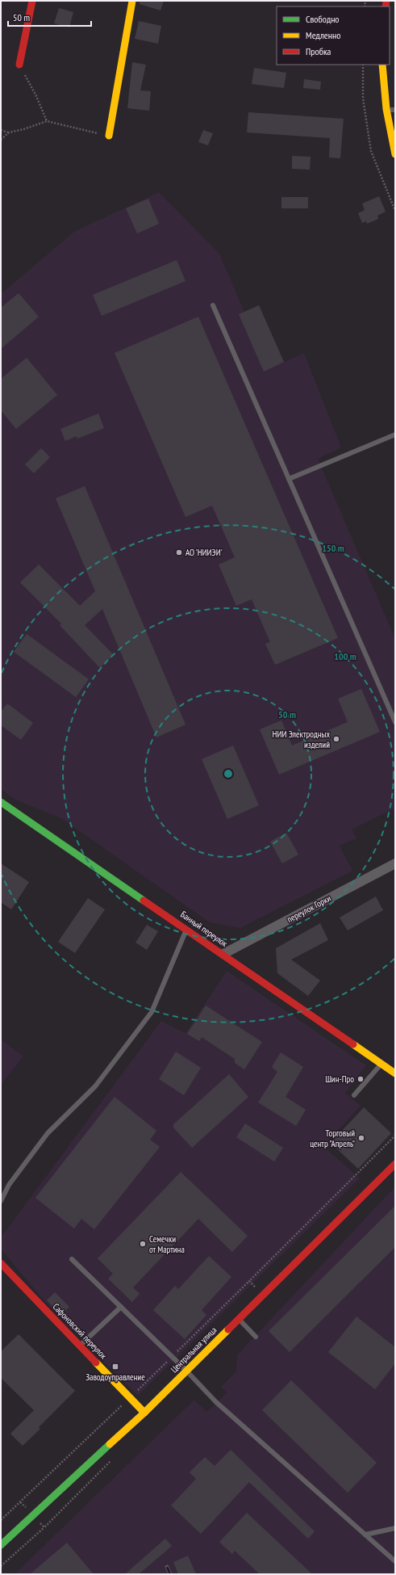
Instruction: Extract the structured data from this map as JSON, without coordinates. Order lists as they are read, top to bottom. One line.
{"streets":{"street":["переулок Горки","Банный переулок","Сафоновский переулок","Центральная улица"]},"crossings":[["переулок Горки","Банный переулок"],["Сафоновский переулок","Центральная улица"]],"places":{"other":["АО 'НИИЭИ'","НИИ Электродных изделий","Шин-Про","Торговый центр \"Апрель\"","Семечки от Мартина"],"transit":["Заводоуправление"]},"legend":["Свободно","Медленно","Пробка"],"scale_bar":"50 m","rings":["150 m","100 m","50 m"]}
